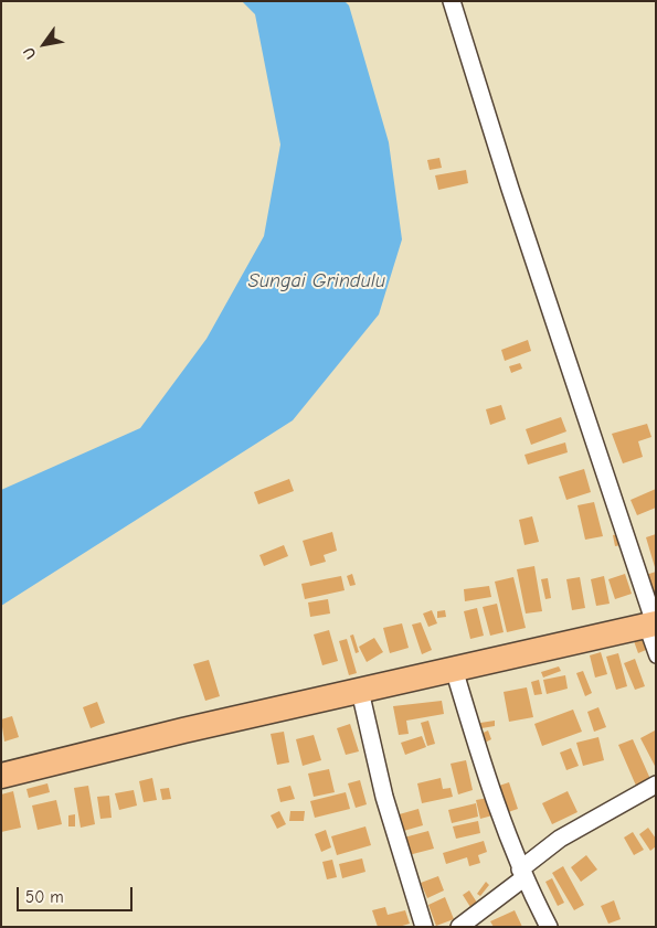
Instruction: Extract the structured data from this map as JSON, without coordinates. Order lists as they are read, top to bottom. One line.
{"water":["Sungai Grindulu"],"scale_bar":"50 m","north":"bottom left"}
